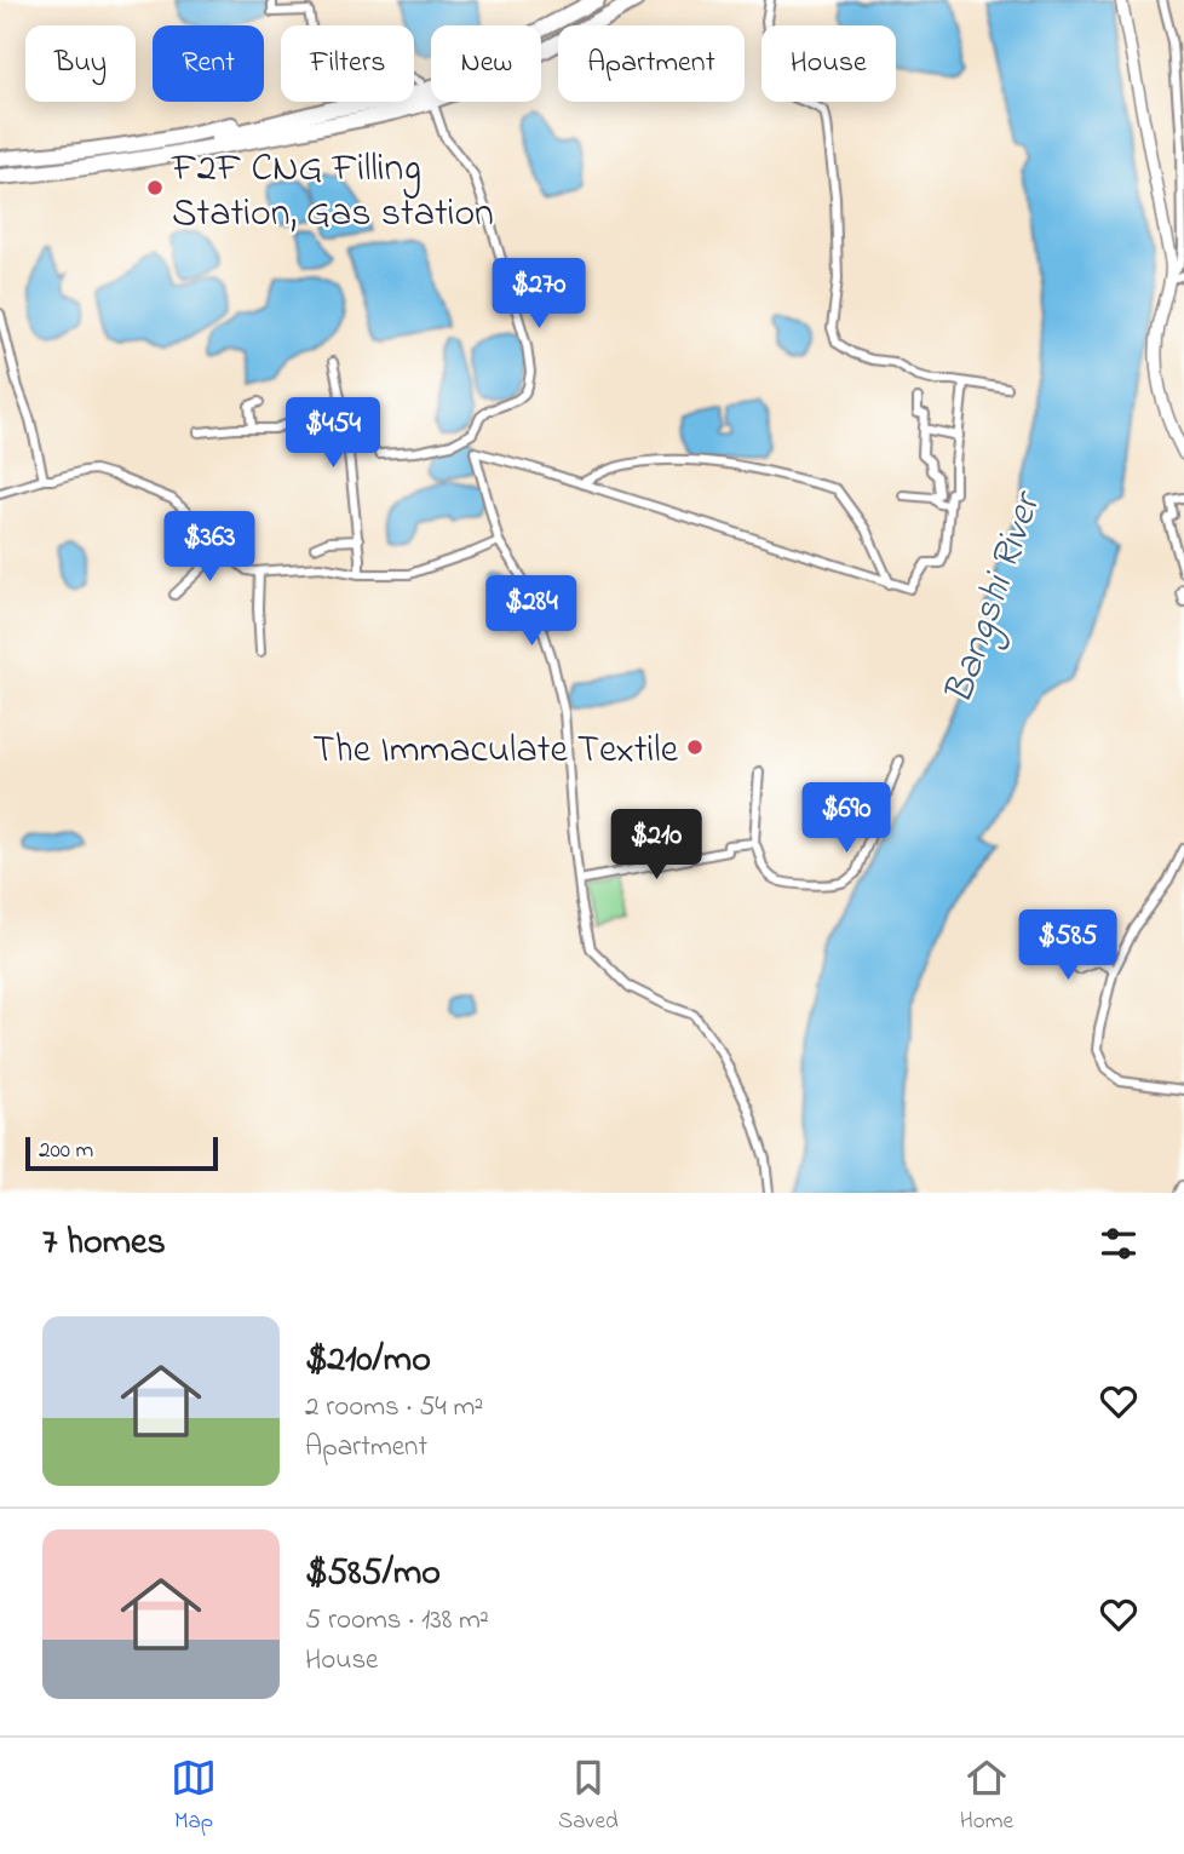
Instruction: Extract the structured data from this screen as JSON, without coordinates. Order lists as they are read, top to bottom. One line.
{"water":["Bangshi River"],"places":["F2F CNG Filling Station, Gas station","The Immaculate Textile"],"scale_bar":"200 m","page":{"chip":["Buy","Rent","Filters","New","Apartment","House"],"price":["$270","$454","$363","$284","$690","$210","$585"],"scale":"200 m","heading":"7 homes","list":[{"name":"$210/mo","note":"2 rooms · 54 m² · Apartment"},{"name":"$585/mo","note":"5 rooms · 138 m² · House"}],"tabs":["Map","Saved","Home"]}}
